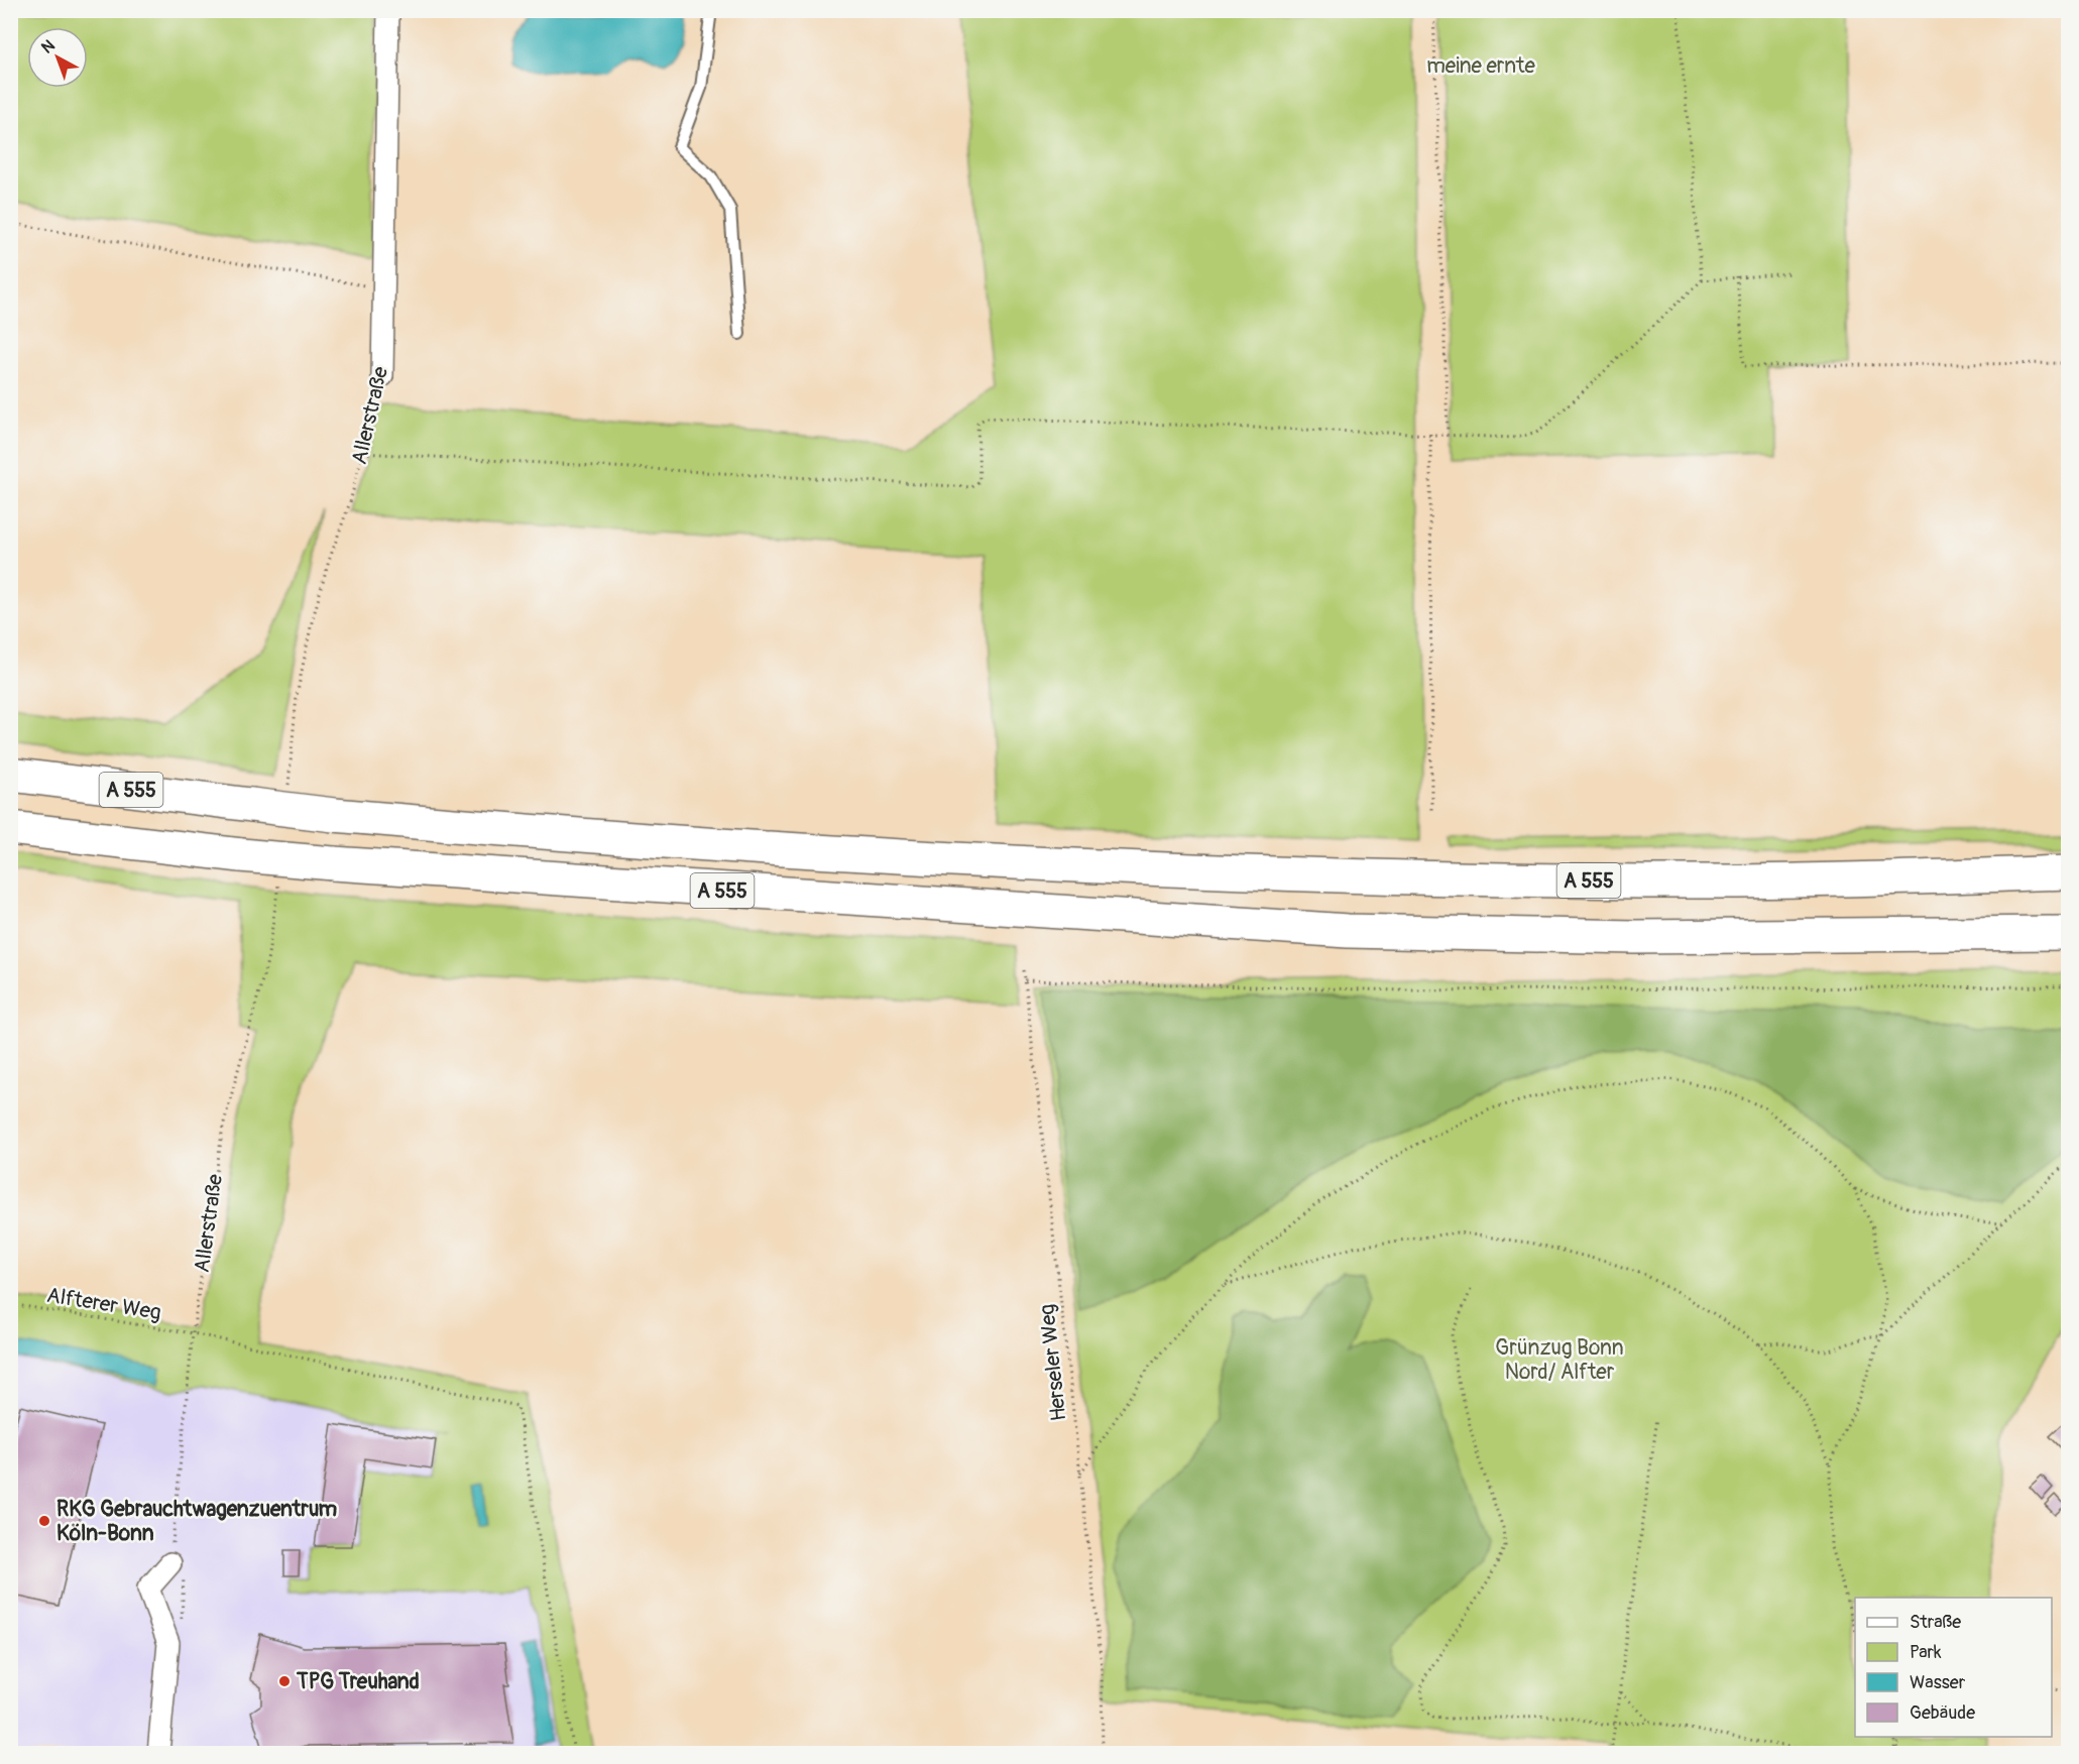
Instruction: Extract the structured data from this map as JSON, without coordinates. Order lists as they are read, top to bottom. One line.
{"streets":{"highway":["A 555"],"street":["Allerstraße"],"path":["Alfterer Weg","Herseler Weg"]},"crossings":[["Allerstraße","Alfterer Weg"]],"parks":["meine ernte","Grünzug Bonn Nord/ Alfter"],"places":["RKG Gebrauchtwagenzuentrum Köln-Bonn","TPG Treuhand"],"legend":["Straße","Park","Wasser","Gebäude"],"north":"top left"}
